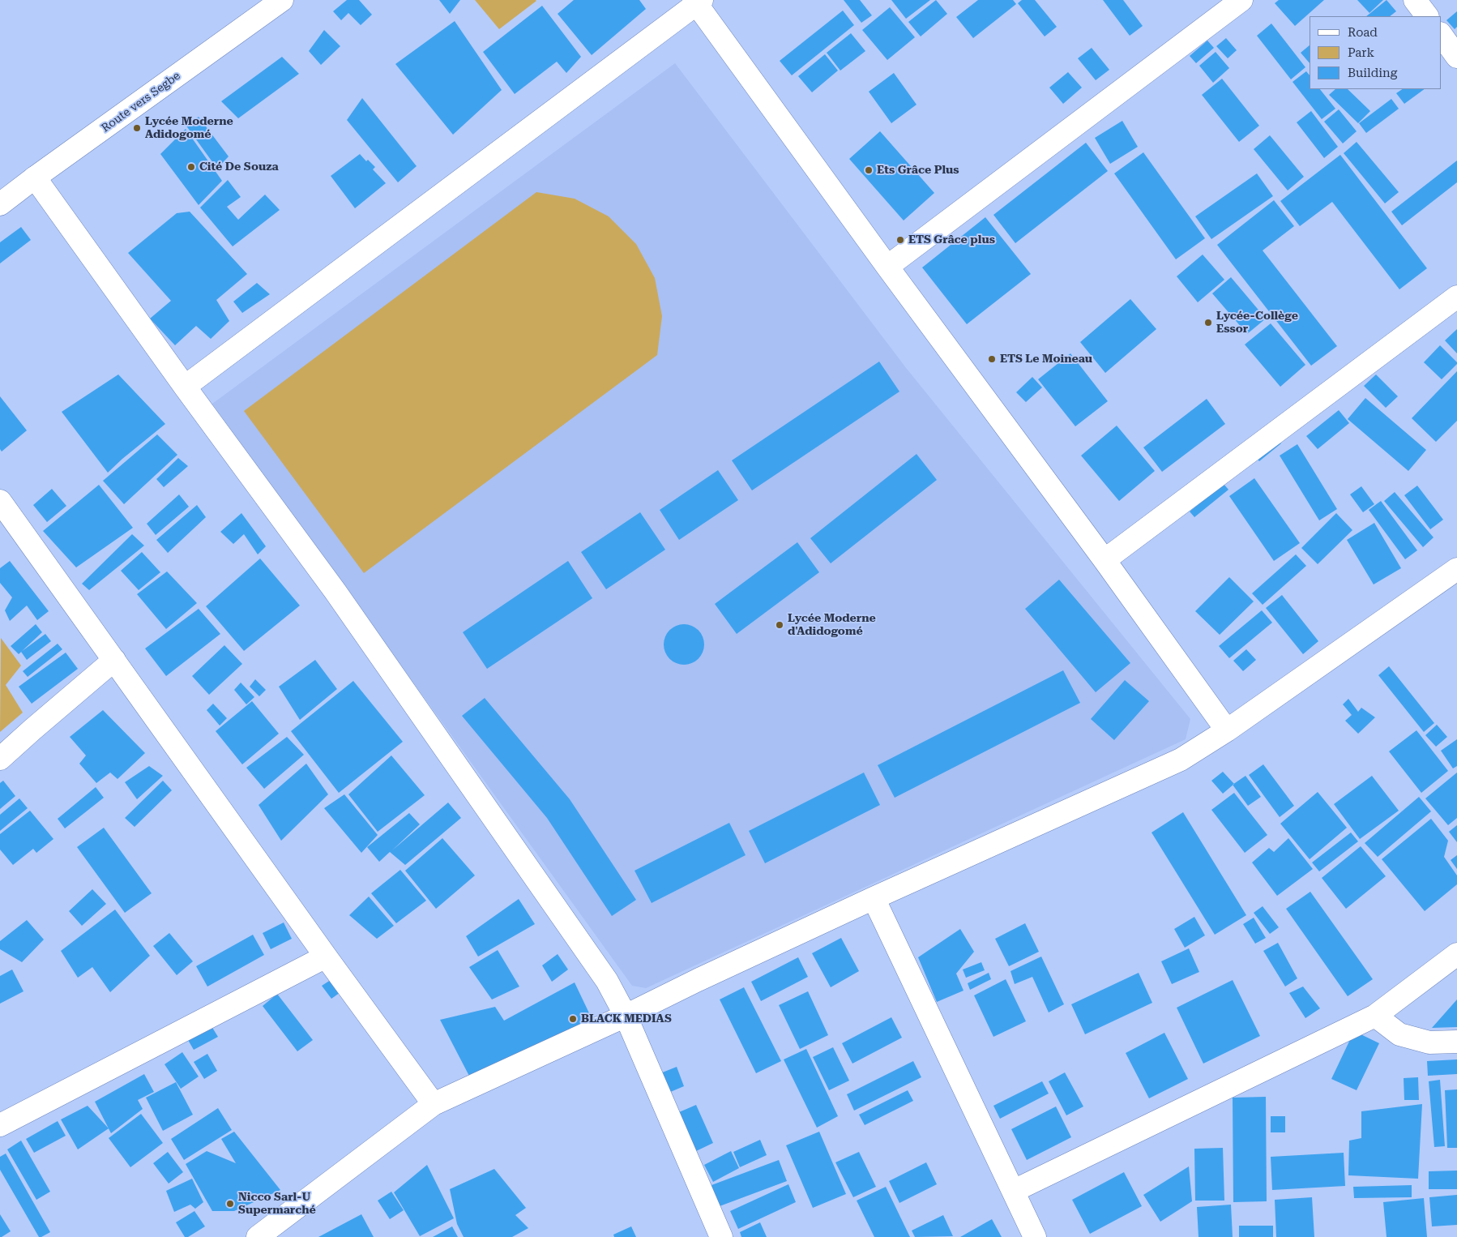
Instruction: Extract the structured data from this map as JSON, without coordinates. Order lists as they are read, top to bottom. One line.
{"streets":{"street":["Route vers Segbe"]},"places":["Lycée Moderne Adidogomé","Cité De Souza","Ets Grâce Plus","ETS Grâce plus","Lycée-Collège Essor","ETS Le Moineau","Lycée Moderne d'Adidogomé","BLACK MEDIAS","Nicco Sarl-U Supermarché"],"legend":["Road","Park","Building"]}
